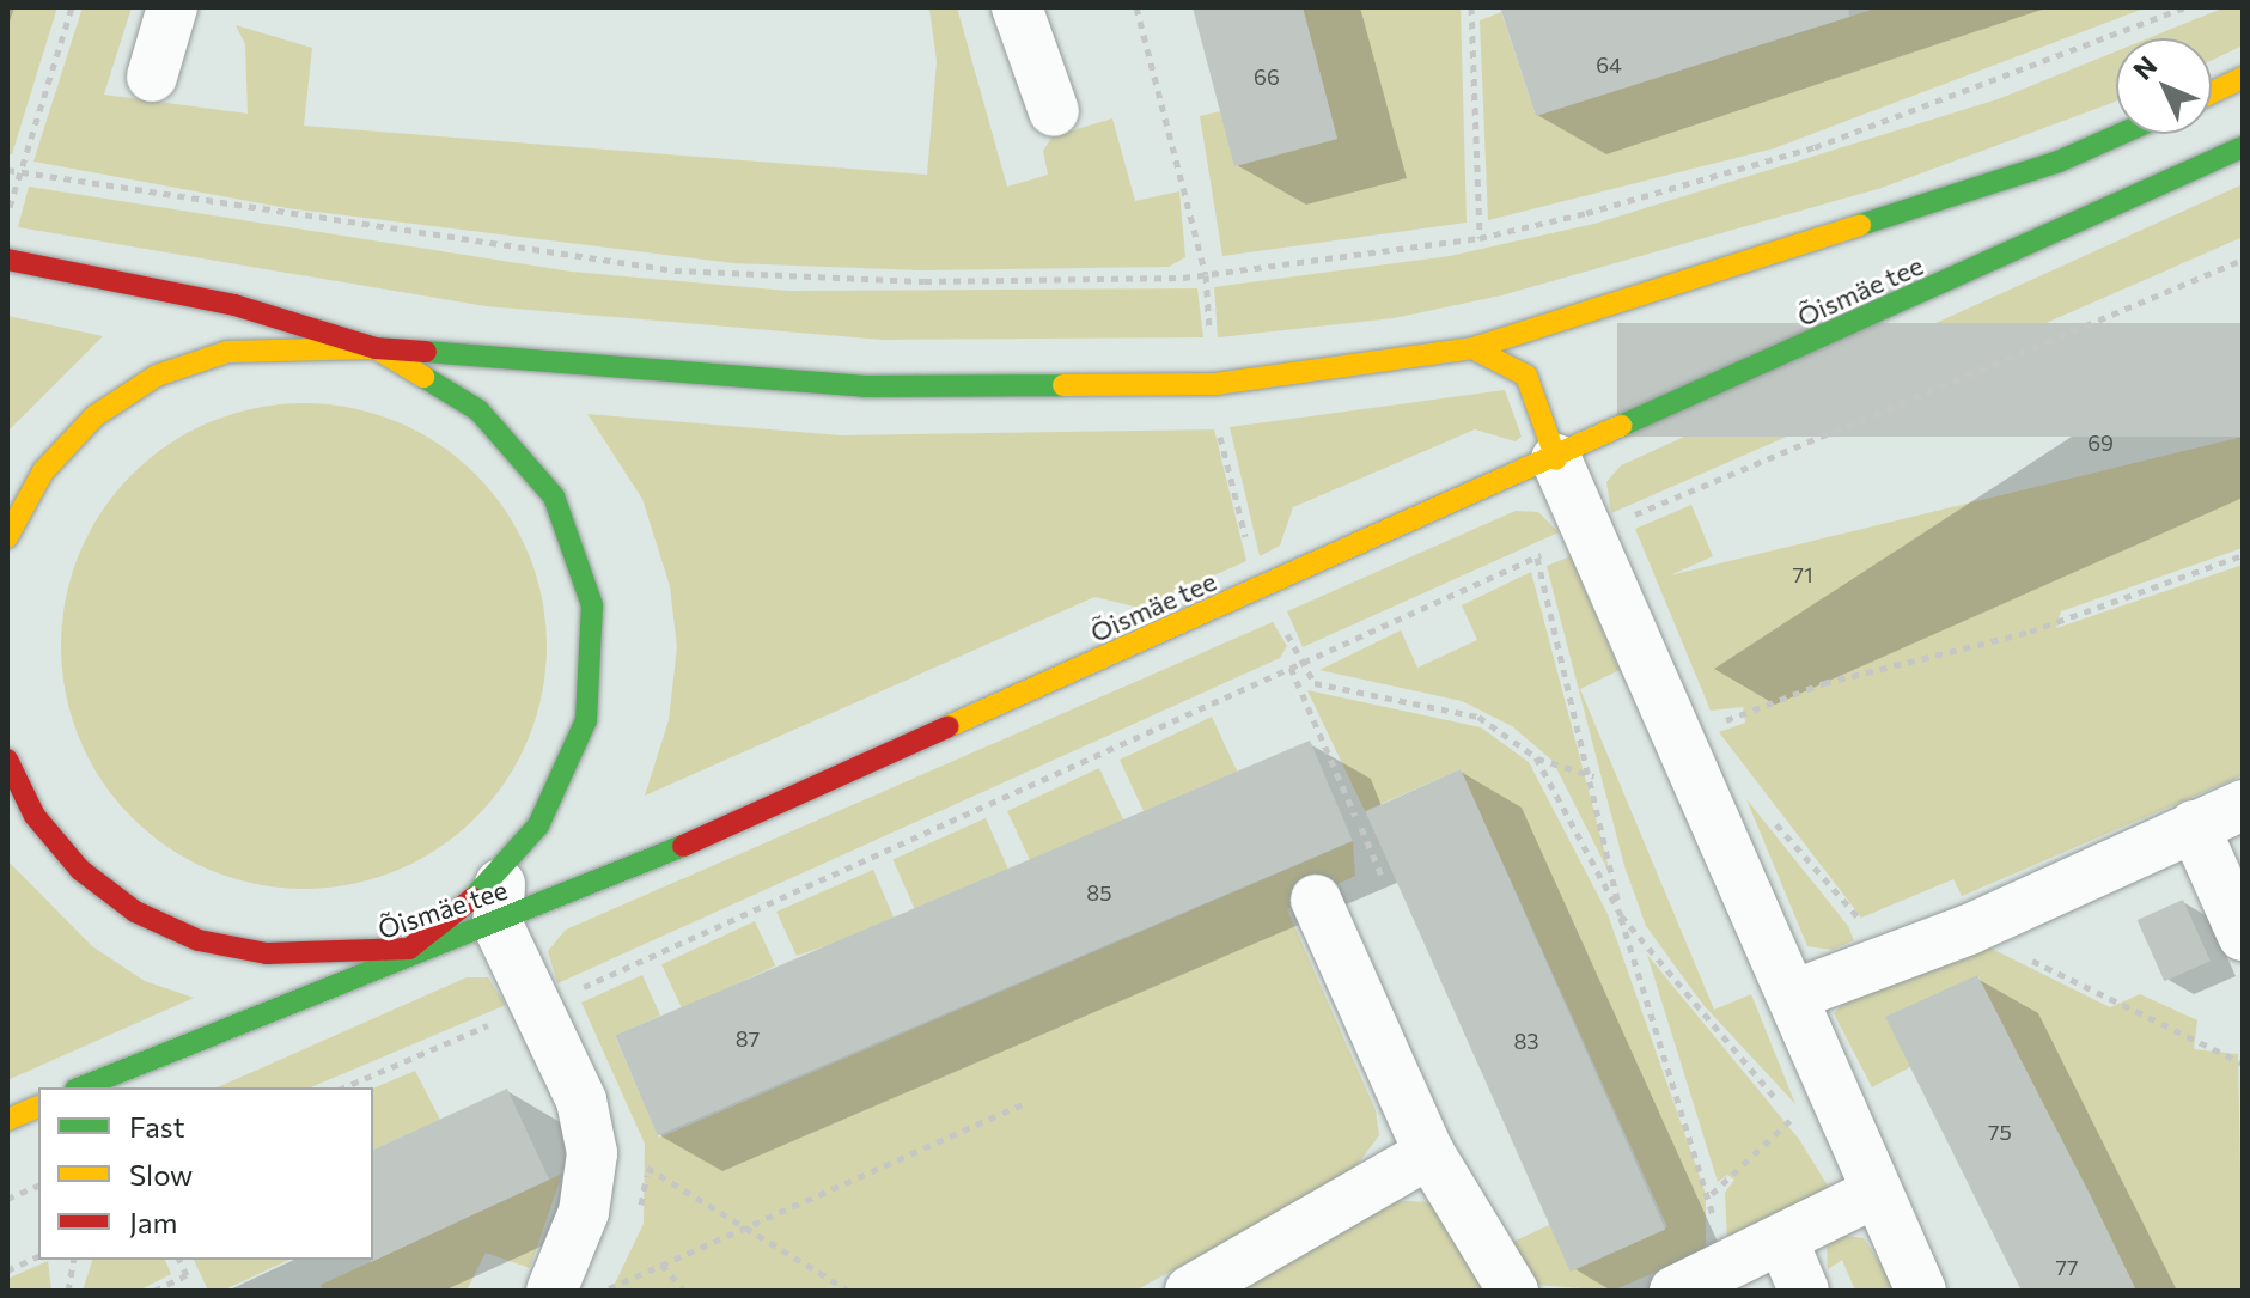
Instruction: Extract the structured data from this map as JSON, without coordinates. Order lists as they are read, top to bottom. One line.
{"streets":{"main road":["Õismäe tee"]},"house_numbers":["64","66","69","71","85","87","83","75","77"],"legend":["Fast","Slow","Jam"],"north":"top left"}
